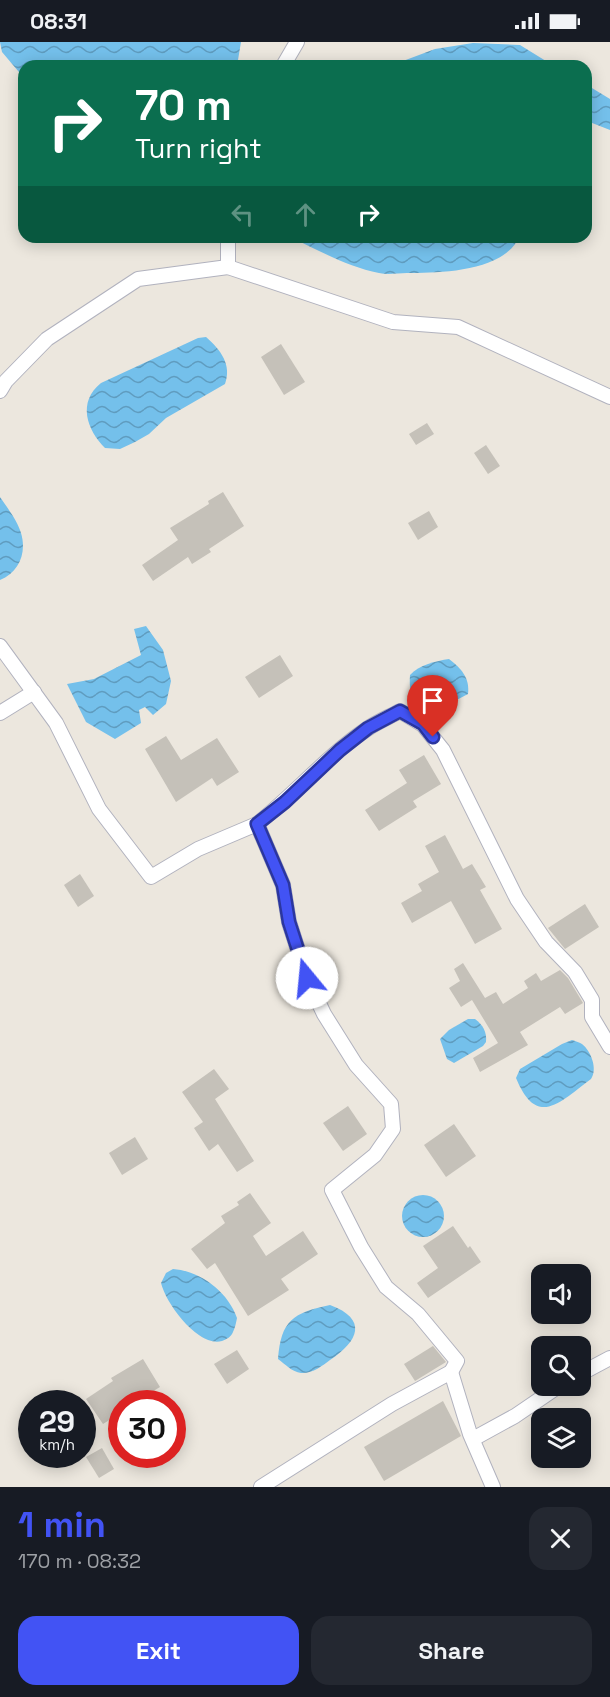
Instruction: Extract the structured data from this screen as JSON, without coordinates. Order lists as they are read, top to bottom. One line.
{"page":{"status":"08:31","turn":["70 m","Turn right"],"speed":"29 km/h","limit":"30","heading":["1 min","170 m · 08:32"],"buttons":["Exit","Share"]}}
